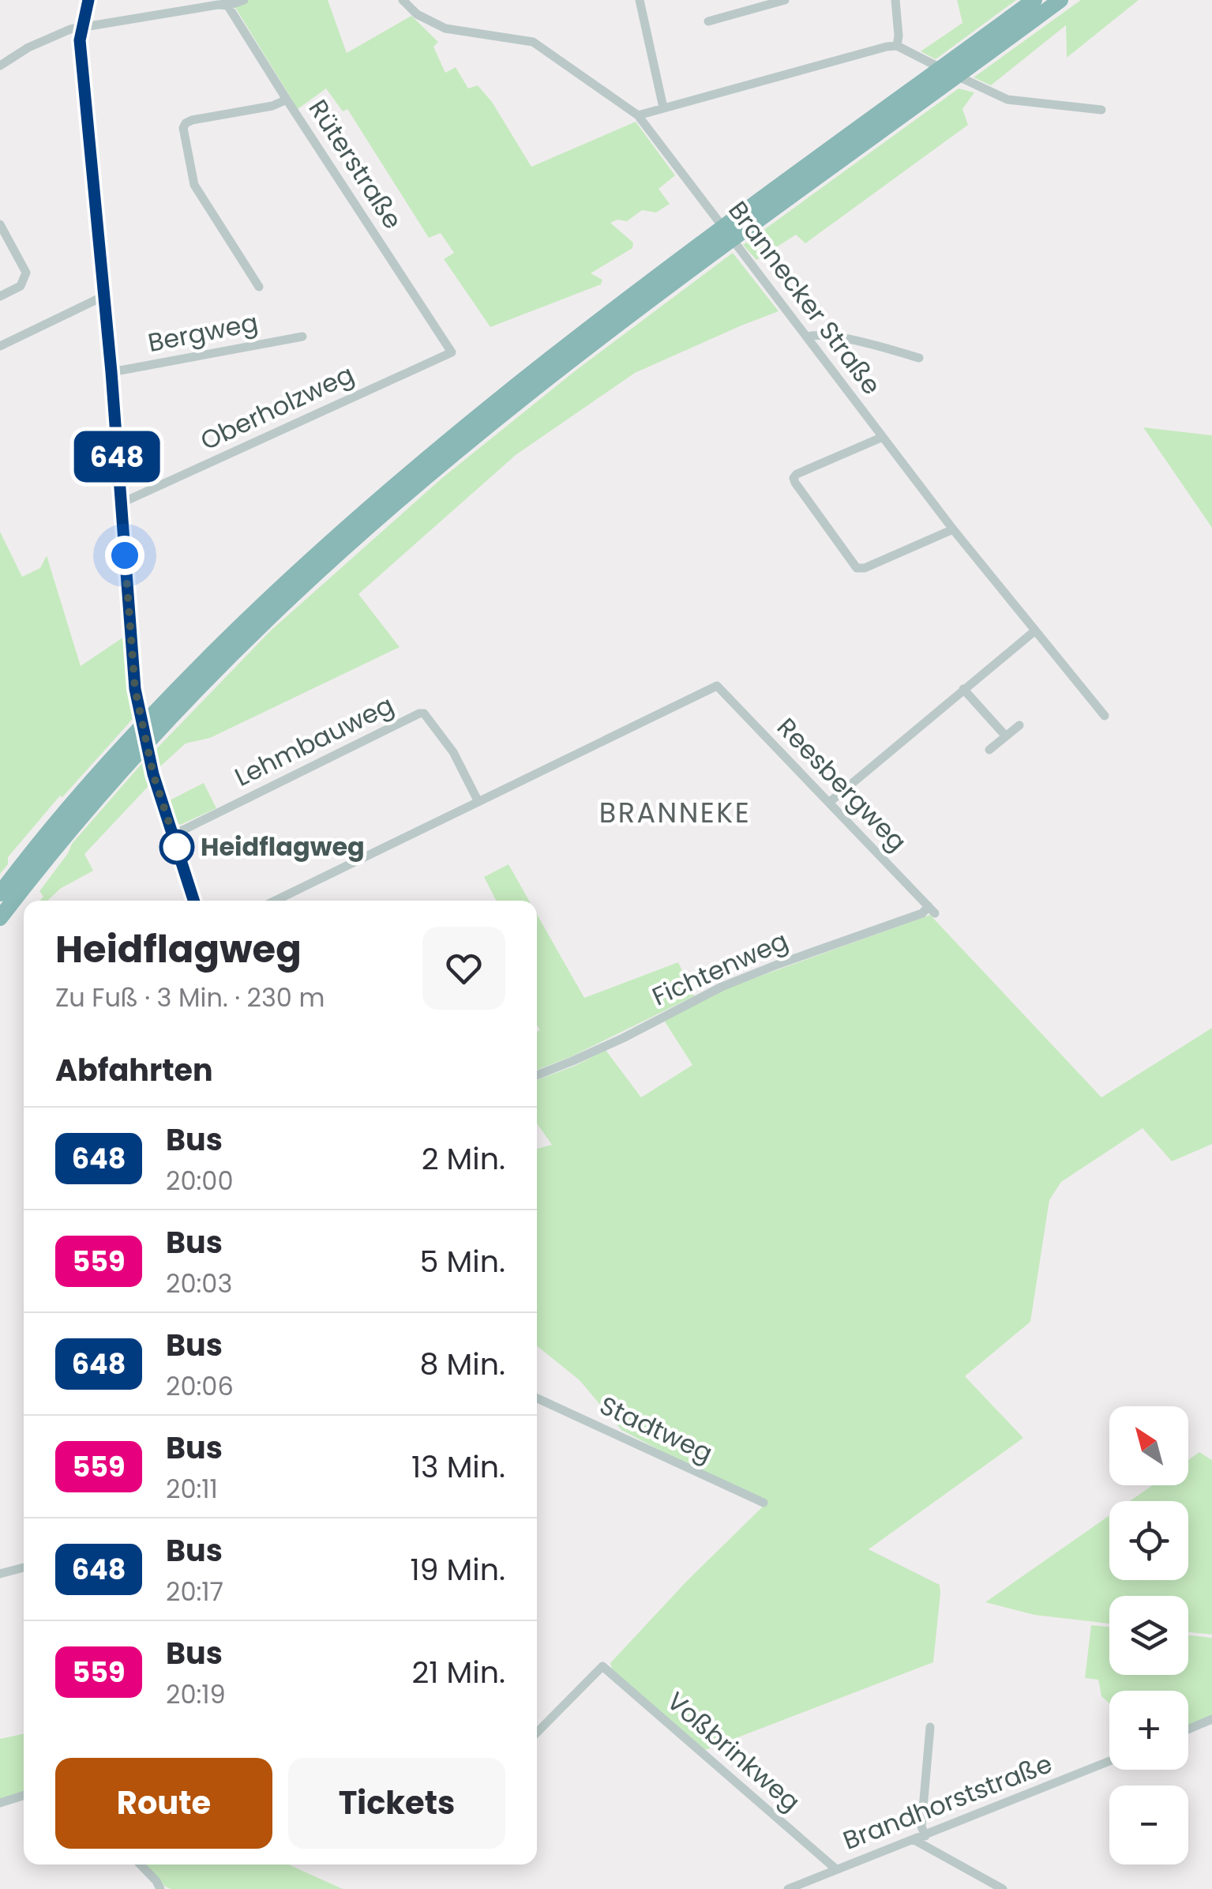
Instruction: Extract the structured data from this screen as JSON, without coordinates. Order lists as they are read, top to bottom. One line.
{"streets":{"street":["Rüterstraße","Brannecker Straße","Bergweg","Oberholzweg","Lehmbauweg","Reesbergweg","Fichtenweg","Stadtweg","Voßbrinkweg","Brandhorststraße"]},"crossings":[["Rüterstraße","Oberholzweg"],["Lehmbauweg","Reesbergweg"],["Reesbergweg","Fichtenweg"],["Voßbrinkweg","Brandhorststraße"]],"districts":["BRANNEKE"],"places":["Heidflagweg"],"lines":["bus line 648"],"north":"top left","page":{"on_map":"648","heading":[["Heidflagweg","Zu Fuß · 3 Min. · 230 m"],"Abfahrten"],"list":[{"mark":"648","name":"Bus","note":"20:00","value":"2 Min."},{"mark":"559","name":"Bus","note":"20:03","value":"5 Min."},{"mark":"648","name":"Bus","note":"20:06","value":"8 Min."},{"mark":"559","name":"Bus","note":"20:11","value":"13 Min."},{"mark":"648","name":"Bus","note":"20:17","value":"19 Min."},{"mark":"559","name":"Bus","note":"20:19","value":"21 Min."}],"map_buttons":["+","−"],"buttons":["Route","Tickets"]}}
